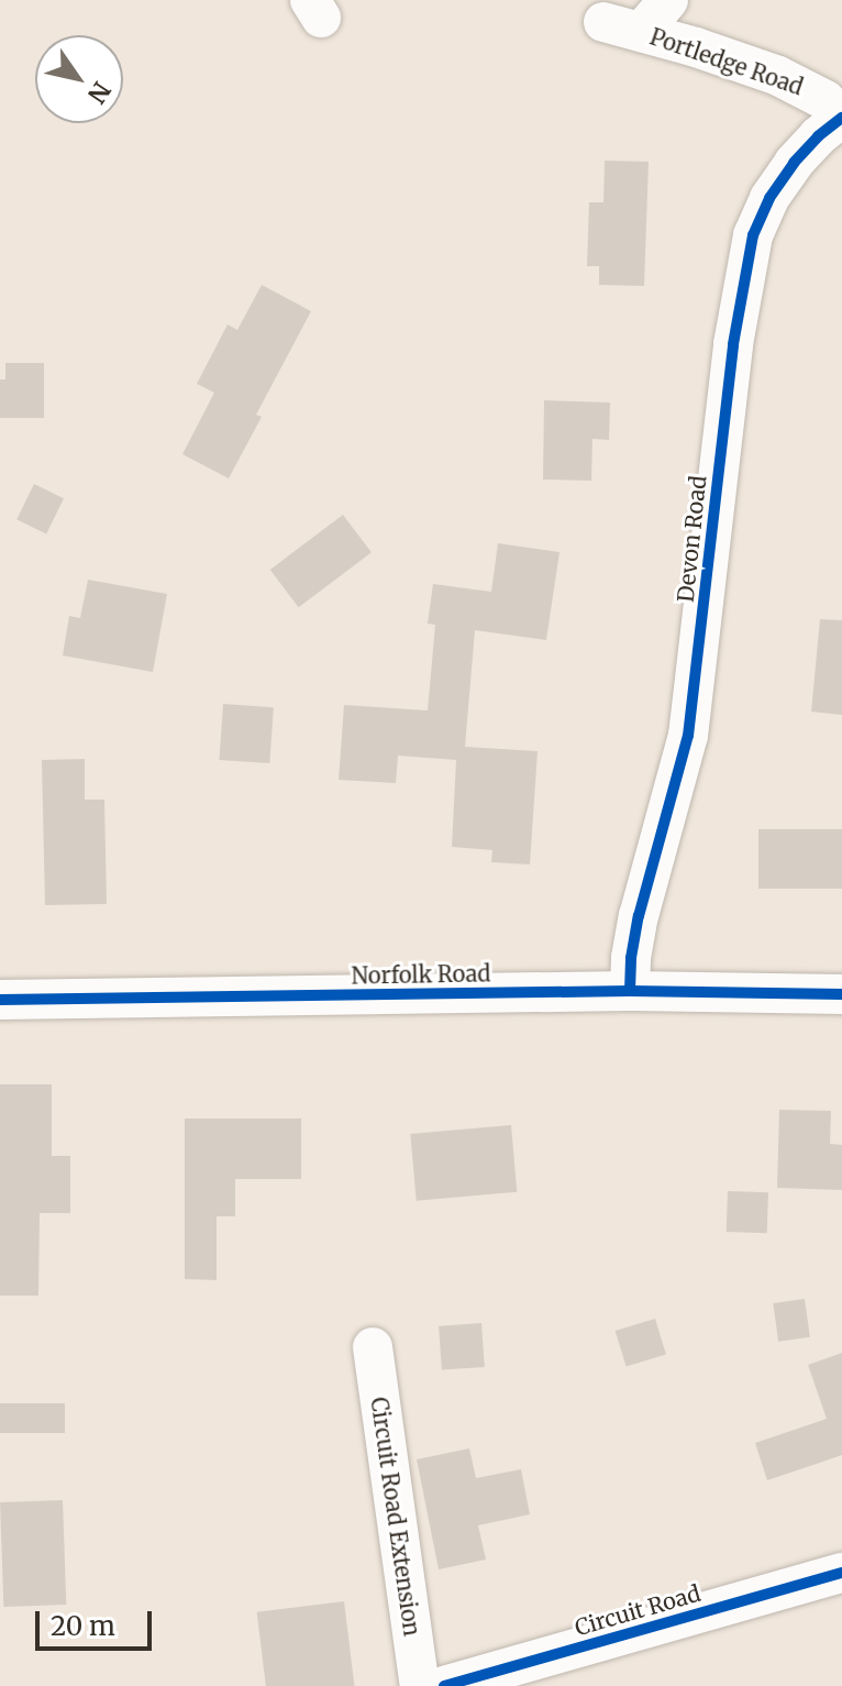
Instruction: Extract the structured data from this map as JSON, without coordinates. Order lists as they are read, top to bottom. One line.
{"streets":{"street":["Portledge Road","Devon Road","Norfolk Road","Circuit Road Extension","Circuit Road"]},"crossings":[["Portledge Road","Devon Road"],["Devon Road","Norfolk Road"]],"scale_bar":"20 m","north":"bottom right"}
